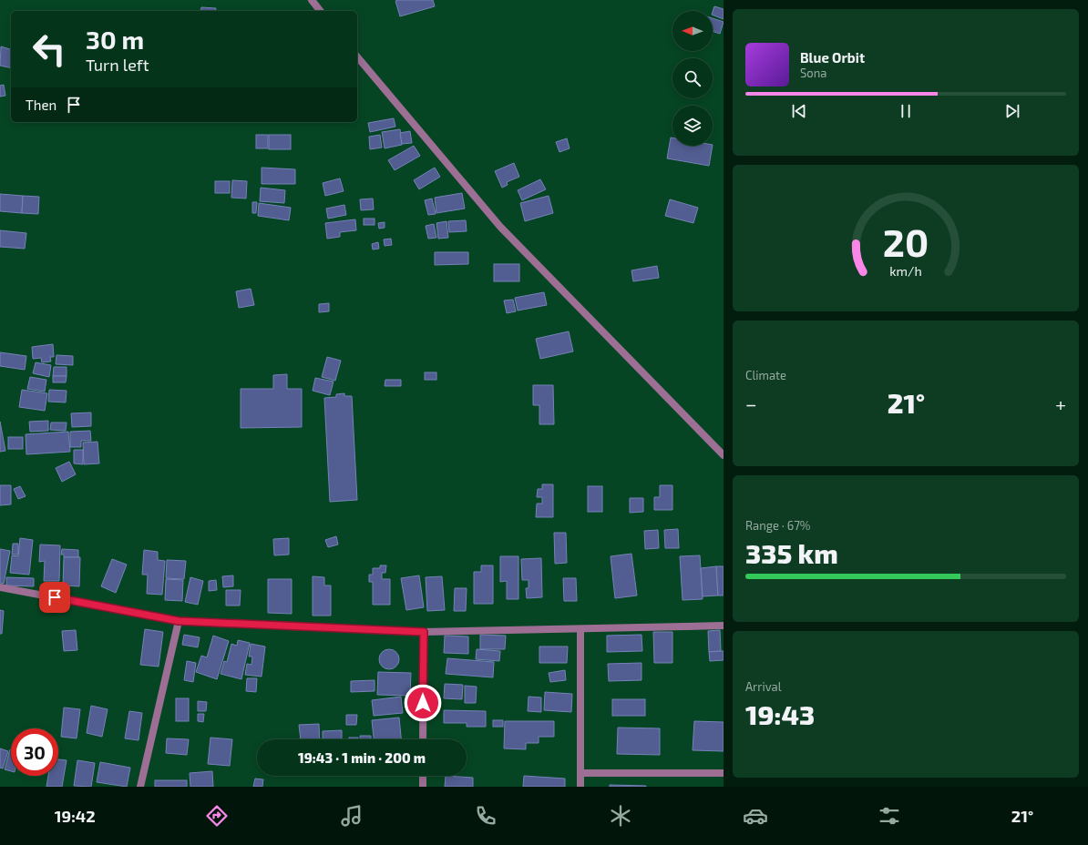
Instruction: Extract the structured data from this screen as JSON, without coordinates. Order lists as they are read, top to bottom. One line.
{"north":"left","page":{"turn":["30 m","Turn left"],"song":["Blue Orbit","Sona"],"then":"Then","tile":["Climate",["Range · 67%","335 km"],["Arrival","19:43"]],"heat":["−","21°","+"],"limit":"30","trip":"19:43 · 1 min · 200 m","tabs":["19:42","21°"],"gauge":["20","km/h"]}}
